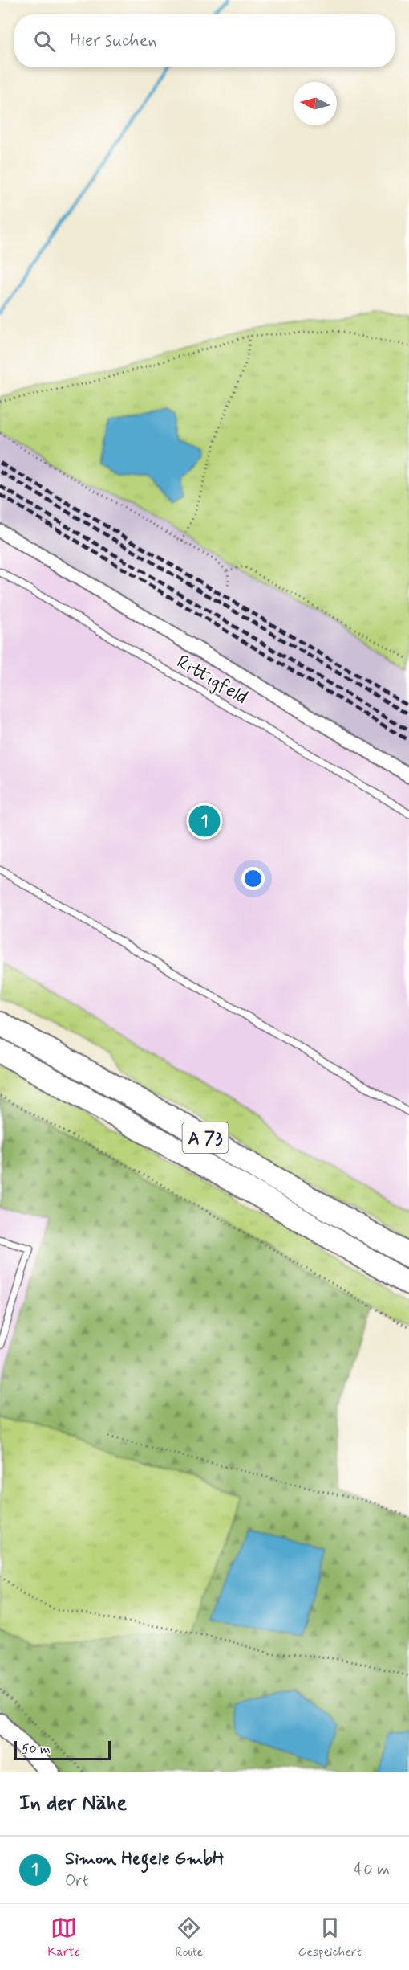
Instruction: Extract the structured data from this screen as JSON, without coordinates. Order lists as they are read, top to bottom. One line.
{"streets":{"highway":["A 73"],"lane":["Rittigfeld"]},"scale_bar":"50 m","north":"left","page":{"search":"Hier suchen","pins":"1","scale":"50 m","heading":"In der Nähe","list":[{"mark":"1","name":"Simon Hegele GmbH","note":"Ort","value":"40 m"}],"nav":["Karte","Route","Gespeichert"]}}
